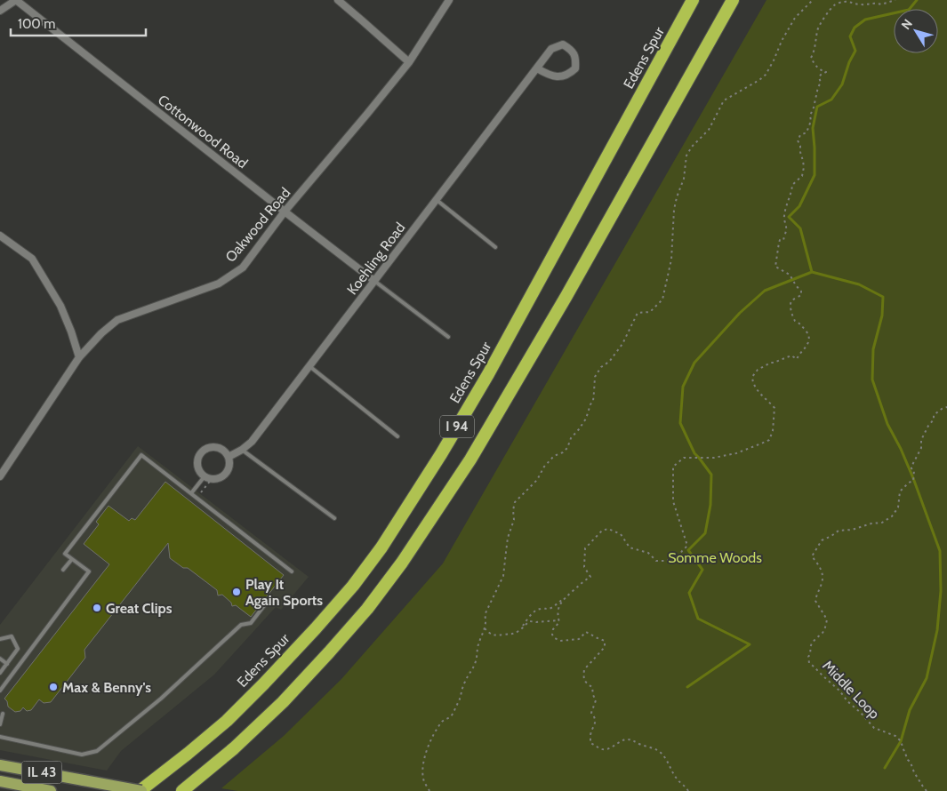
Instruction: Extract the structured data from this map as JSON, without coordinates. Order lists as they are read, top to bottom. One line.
{"streets":{"highway":["Edens Spur","I 94"],"main road":["IL 43"],"street":["Cottonwood Road","Oakwood Road","Koehling Road"],"path":["Middle Loop"]},"crossings":[["Edens Spur","IL 43"],["Cottonwood Road","Oakwood Road"],["Cottonwood Road","Koehling Road"]],"parks":["Somme Woods"],"places":["Play It Again Sports","Great Clips","Max & Benny's"],"scale_bar":"100 m","north":"top left"}
